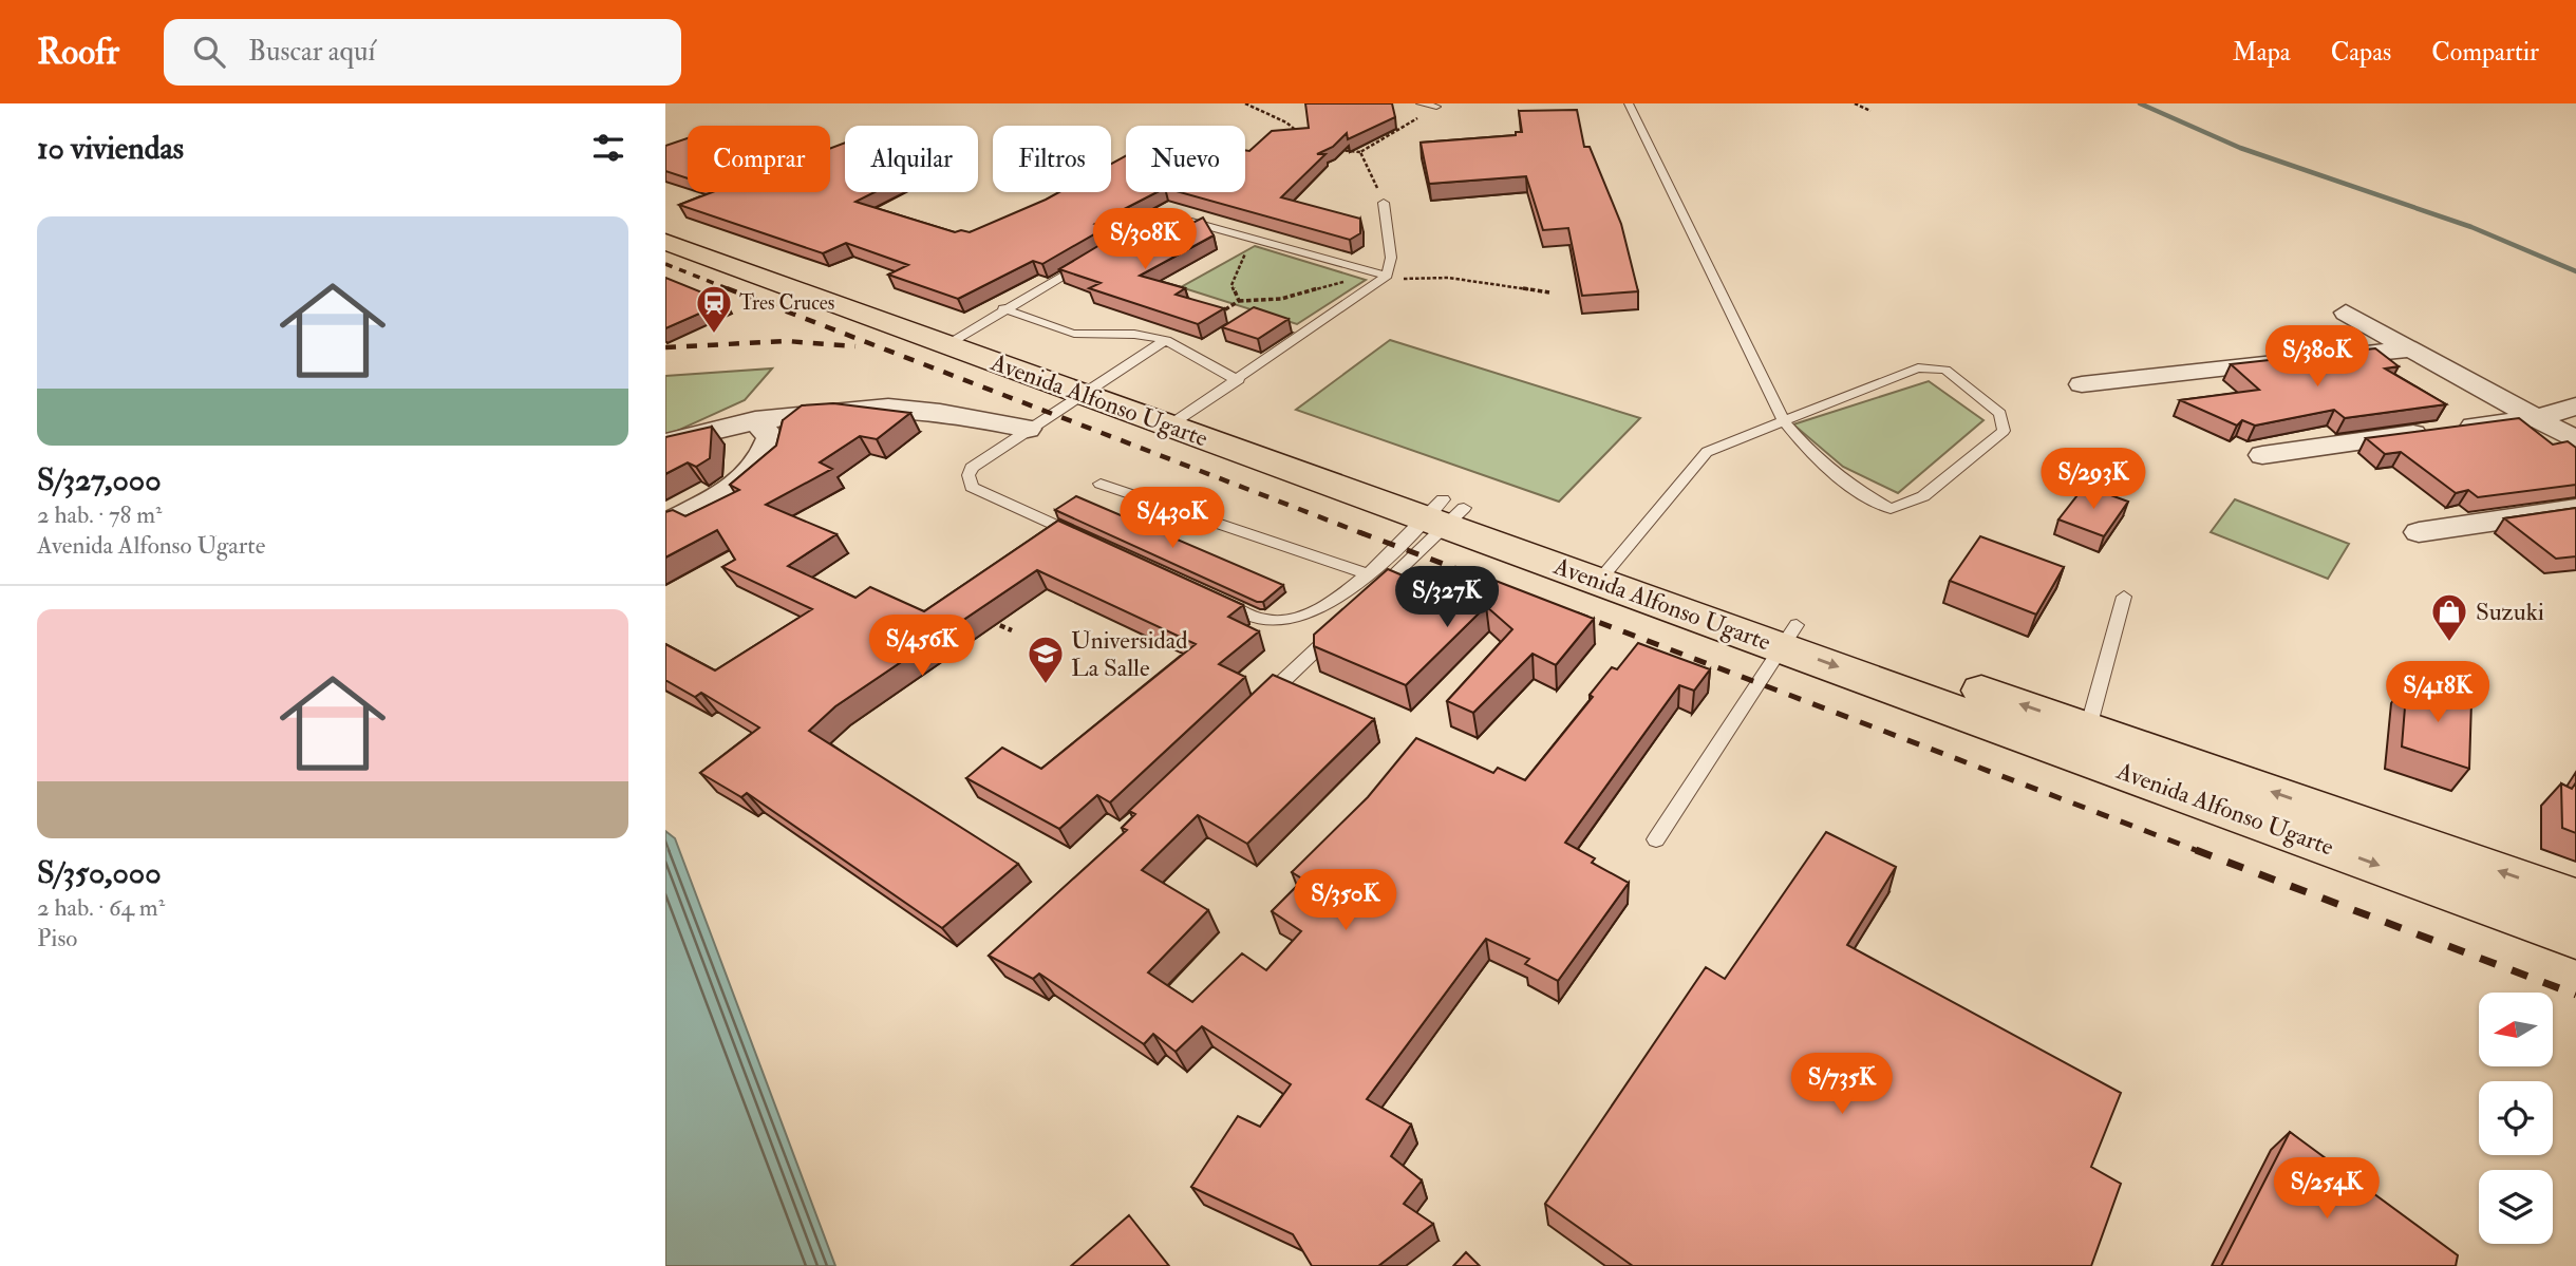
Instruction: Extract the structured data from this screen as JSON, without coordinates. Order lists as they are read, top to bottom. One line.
{"streets":{"main road":["Avenida Alfonso Ugarte"]},"places":{"station":["Tres Cruces"],"shop":["Suzuki"],"school or university":["Universidad La Salle"]},"north":"left","page":{"header":"Roofr","search":"Buscar aquí","nav":["Mapa","Capas","Compartir"],"heading":"10 viviendas","chip":["Comprar","Alquilar","Filtros","Nuevo"],"list":[{"name":"S/327,000","note":"2 hab. · 78 m² · Avenida Alfonso Ugarte"},{"name":"S/350,000","note":"2 hab. · 64 m² · Piso"}],"price":["S/308K","S/380K","S/293K","S/430K","S/327K","S/456K","S/418K","S/350K","S/735K","S/254K"]}}
